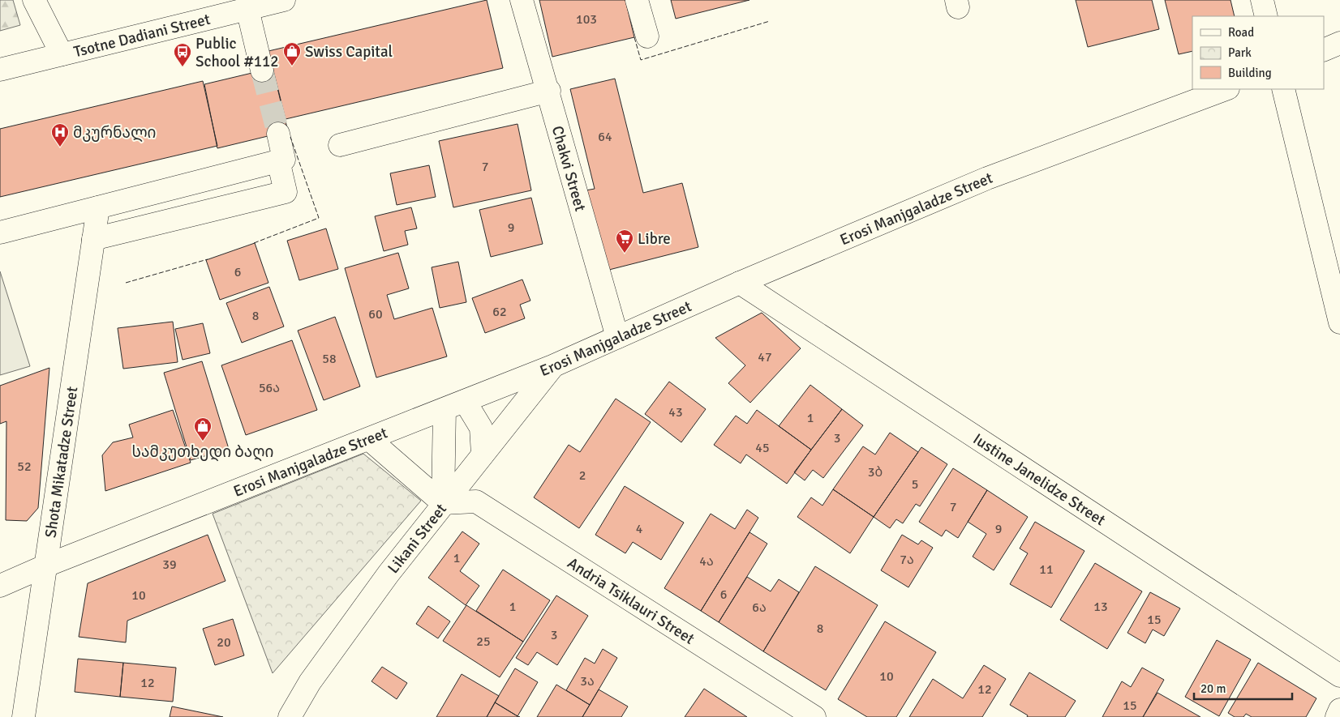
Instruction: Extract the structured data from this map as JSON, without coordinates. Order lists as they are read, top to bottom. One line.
{"streets":{"street":["Tsotne Dadiani Street","Chakvi Street","Erosi Manjgaladze Street","Shota Mikatadze Street","Iustine Janelidze Street","Likani Street","Andria Tsiklauri Street"]},"crossings":[["Chakvi Street","Erosi Manjgaladze Street"],["Erosi Manjgaladze Street","Shota Mikatadze Street"],["Erosi Manjgaladze Street","Iustine Janelidze Street"],["Erosi Manjgaladze Street","Likani Street"],["Likani Street","Andria Tsiklauri Street"]],"places":{"shop":["Swiss Capital","სამკუთხედი ბაღი"],"bus stop":["Public School #112"],"hospital":["მკურნალი"],"supermarket":["Libre"]},"house_numbers":["103","64","7","9","6","62","60","8","47","58","56ა","43","1","3","45","52","3ბ","2","5","7","4","9","1","7ა","4ა","39","11","6","10","1","13","6ა","15","8","3","25","20","10","3ა","12","12","15"],"legend":["Road","Park","Building"],"scale_bar":"20 m"}
